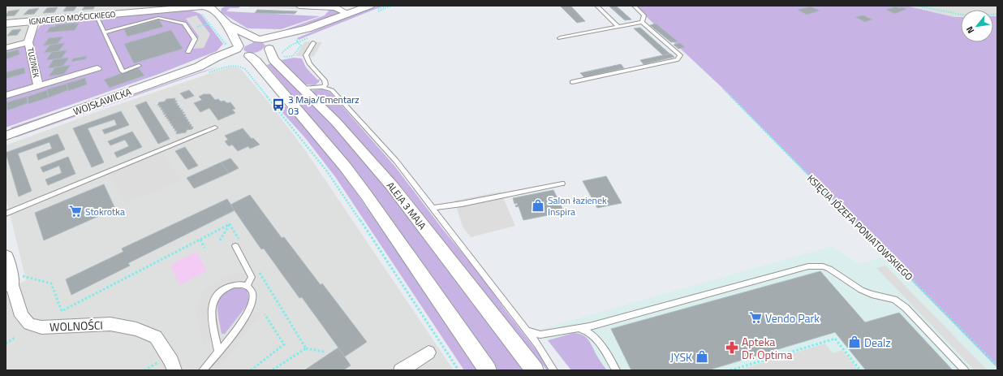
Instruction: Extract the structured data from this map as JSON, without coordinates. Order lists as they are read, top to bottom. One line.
{"streets":{"street":["IGNACEGO MOŚCICKIEGO","TUZINEK","WOJSŁAWICKA","ALEJA 3 MAJA","WOLNOŚCI"],"path":["KSIĘCIA JÓZEFA PONIATOWSKIEGO"]},"crossings":[["IGNACEGO MOŚCICKIEGO","TUZINEK"]],"places":{"bus stop":["3 Maja/Cmentarz 03"],"shop":["Salon łazienek Inspira","Dealz","JYSK"],"supermarket":["Stokrotka","Vendo Park"],"pharmacy":["Apteka Dr. Optima"]},"north":"bottom left"}
